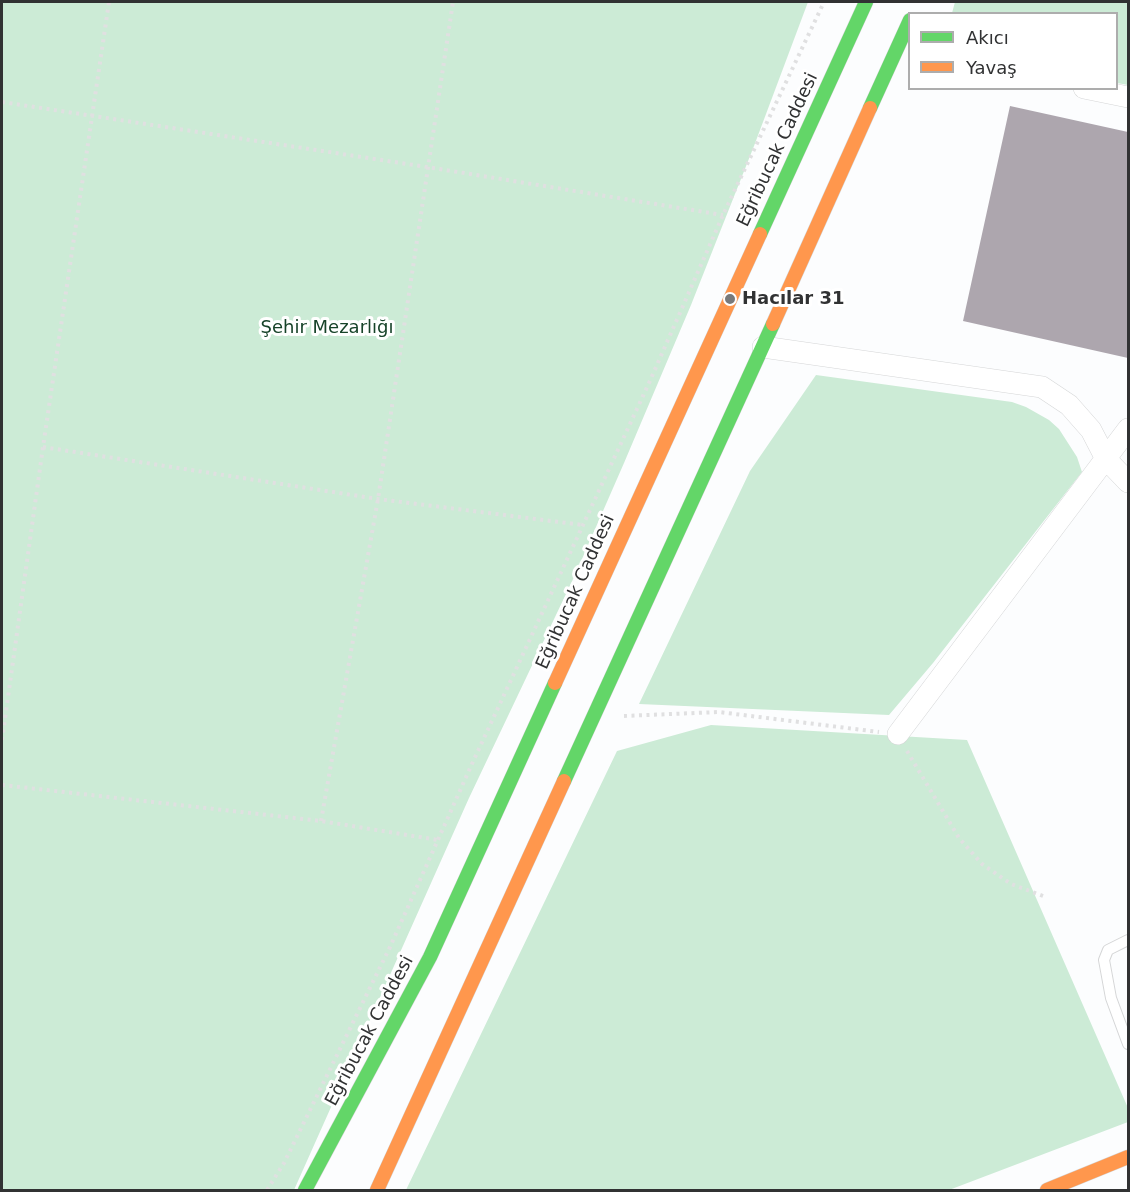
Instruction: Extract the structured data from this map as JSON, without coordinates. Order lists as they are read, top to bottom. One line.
{"streets":{"main road":["Eğribucak Caddesi"]},"parks":["Şehir Mezarlığı"],"places":["Hacılar 31"],"legend":["Akıcı","Yavaş"]}
